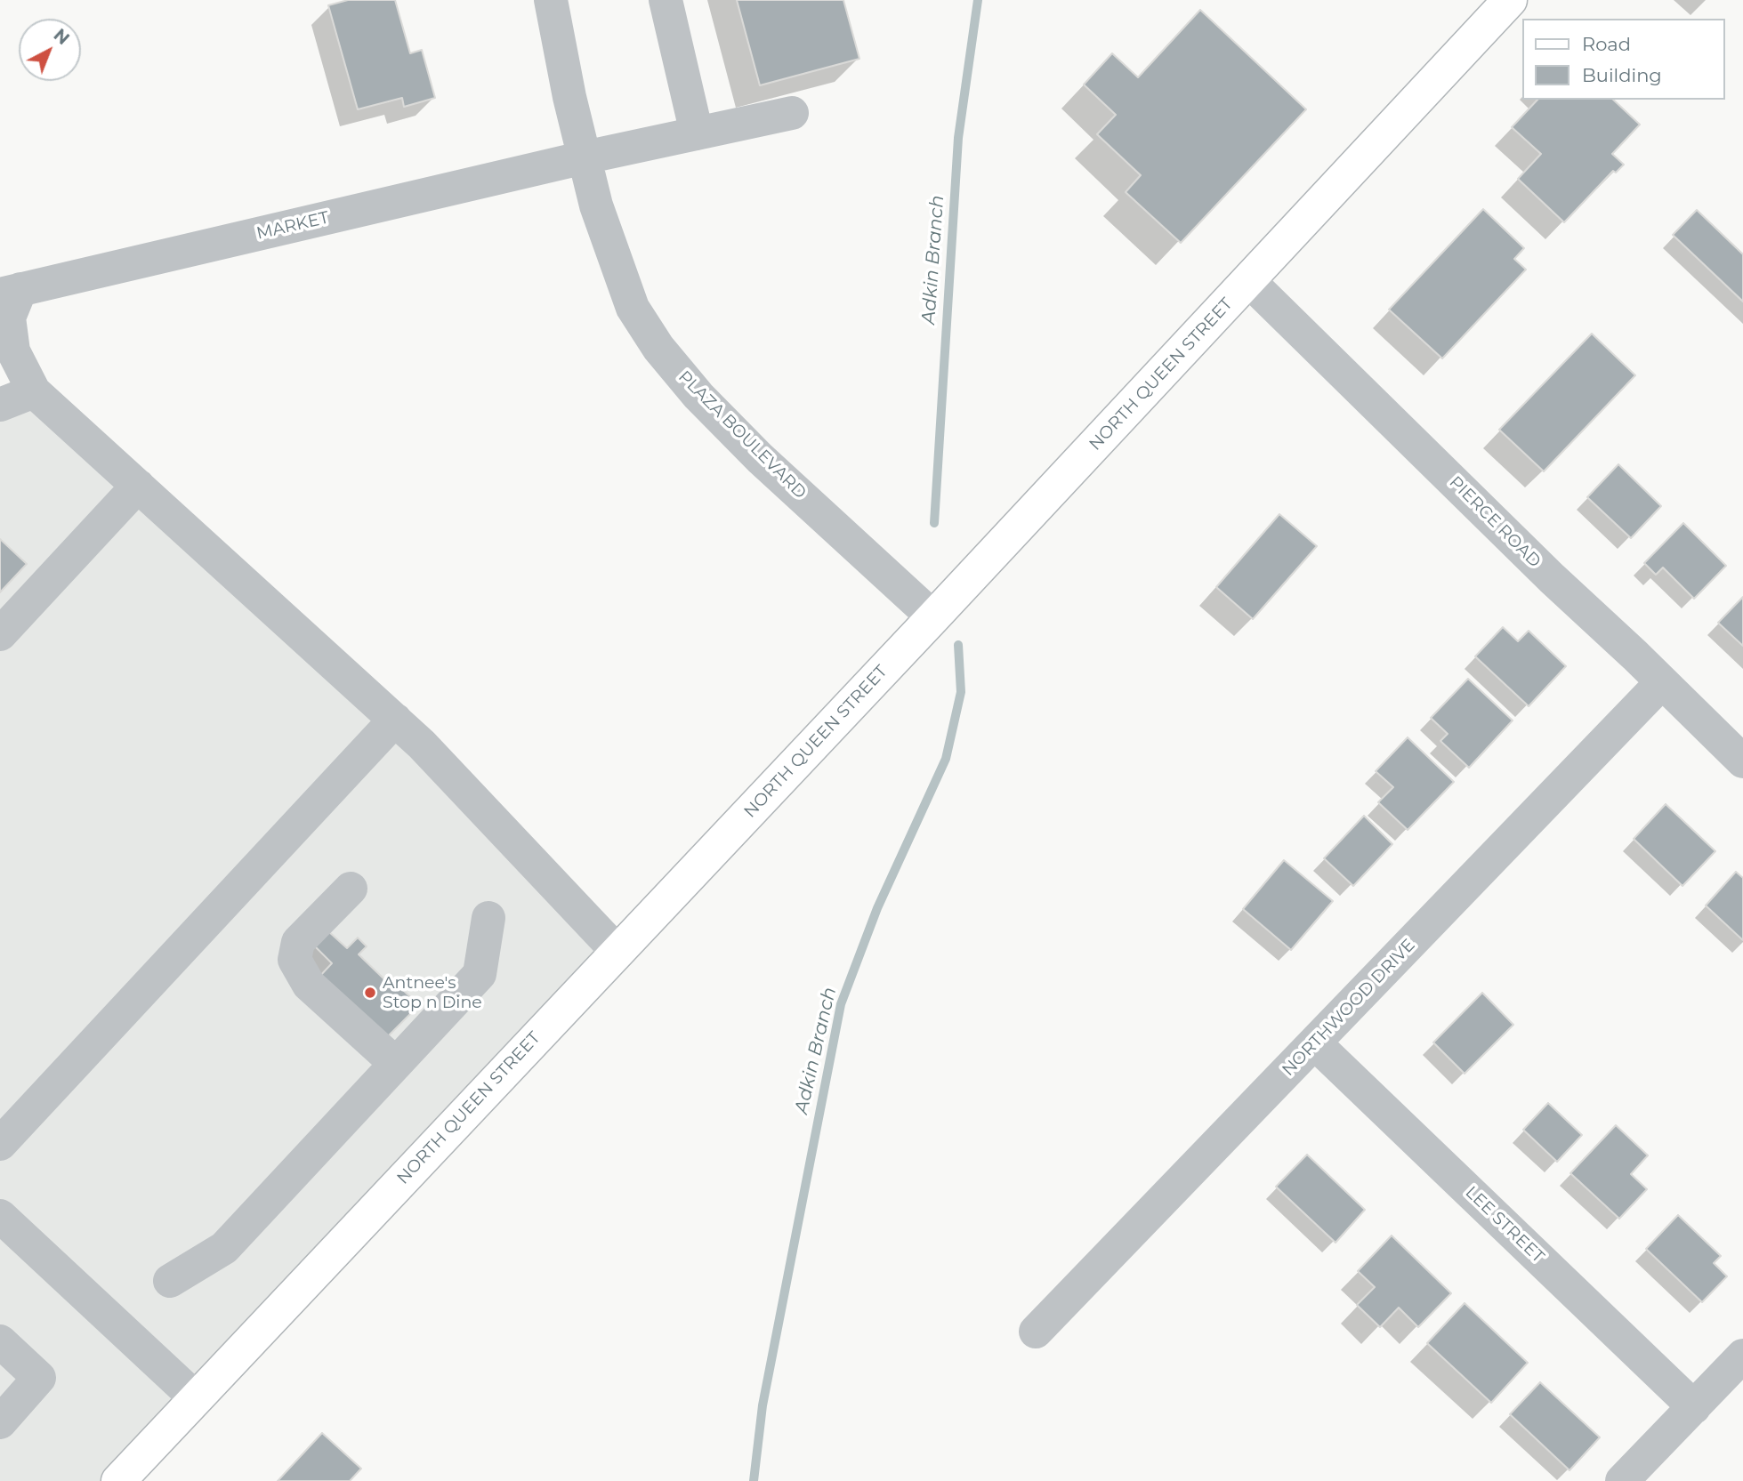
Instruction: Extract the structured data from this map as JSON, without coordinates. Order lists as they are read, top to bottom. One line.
{"streets":{"main road":["NORTH QUEEN STREET"],"street":["MARKET","PLAZA BOULEVARD","PIERCE ROAD","NORTHWOOD DRIVE","LEE STREET"]},"crossings":[["MARKET","PLAZA BOULEVARD"],["NORTH QUEEN STREET","PLAZA BOULEVARD"],["NORTH QUEEN STREET","PIERCE ROAD"],["PIERCE ROAD","NORTHWOOD DRIVE"],["NORTHWOOD DRIVE","LEE STREET"]],"water":["Adkin Branch"],"places":["Antnee's Stop n Dine"],"legend":["Road","Building"],"north":"top right"}
